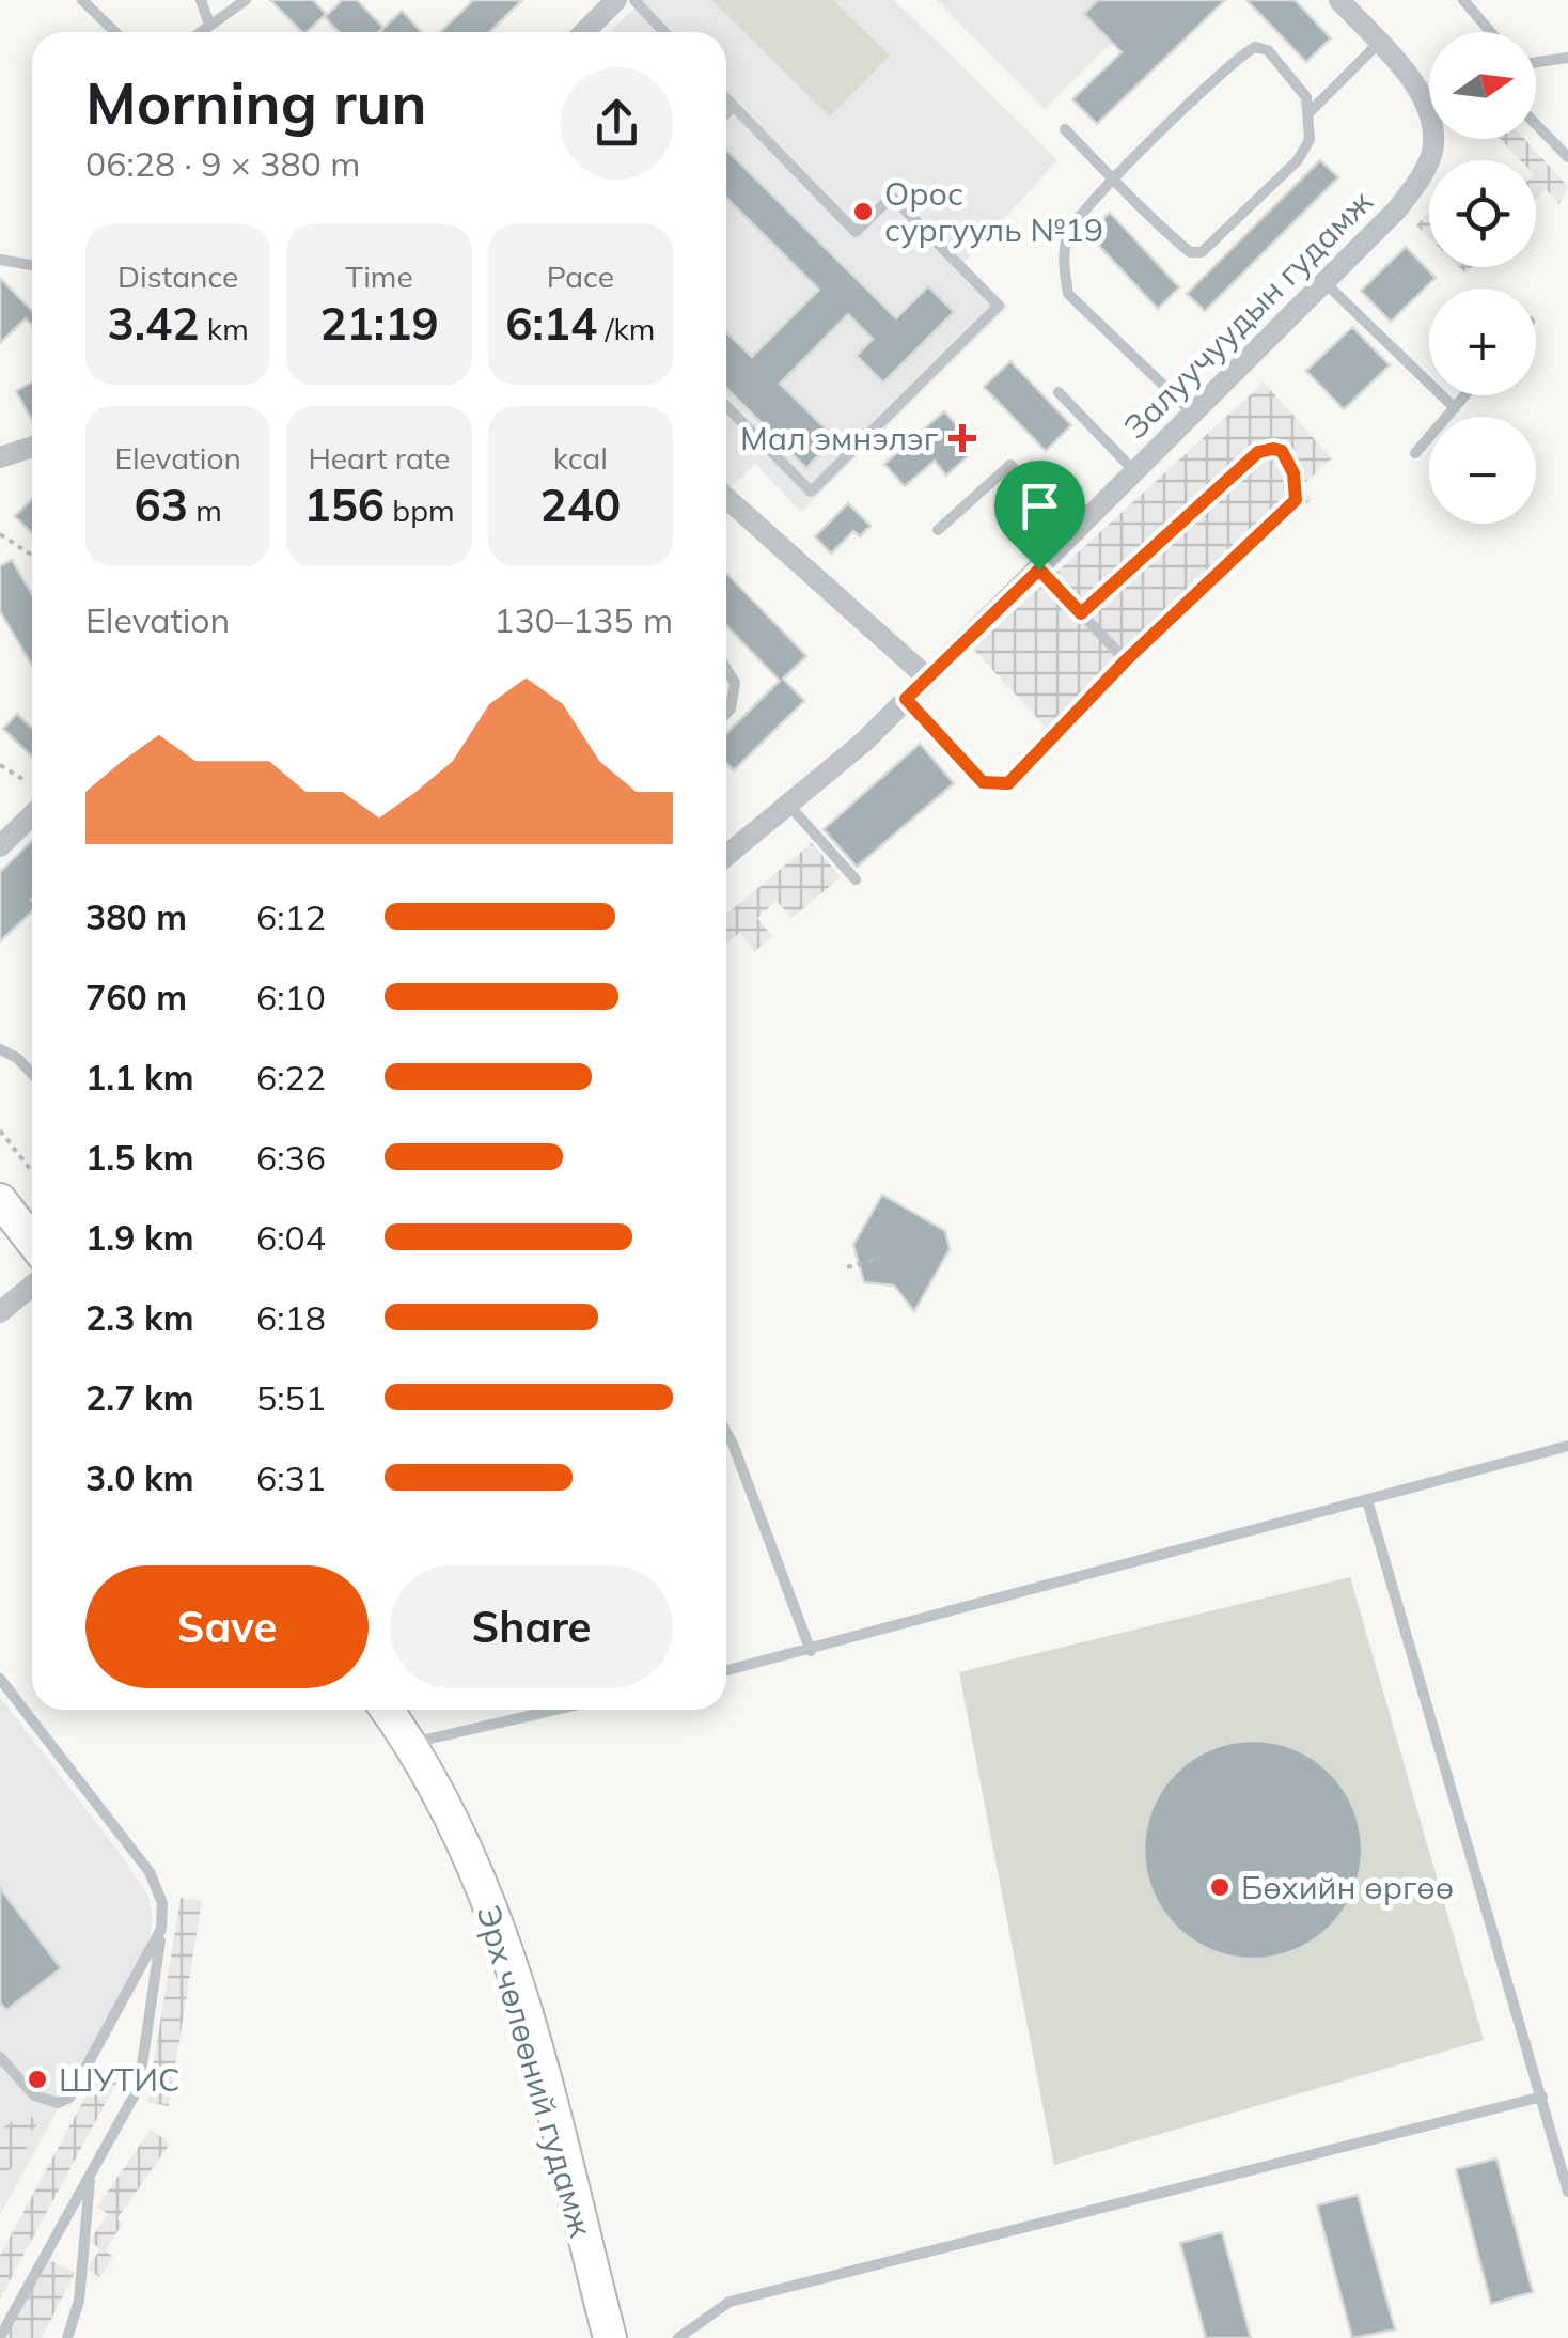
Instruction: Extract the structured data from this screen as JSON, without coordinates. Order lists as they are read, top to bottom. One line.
{"streets":{"main road":["Эрх чөлөөний гудамж"],"street":["Залуучуудын гудамж"]},"places":{"other":["Орос сургууль №19","Бөхийн өргөө","ШУТИС"],"health":["Мал эмнэлэг"]},"north":"right","page":{"map_buttons":["+","−"],"heading":["Morning run","06:28 · 9 × 380 m"],"stats":[["Distance","3.42 km"],["Time","21:19"],["Pace","6:14 /km"],["Elevation","63 m"],["Heart rate","156 bpm"],["kcal","240"]],"chart":["Elevation","130–135 m"],"list":[{"name":"380 m","note":"6:12"},{"name":"760 m","note":"6:10"},{"name":"1.1 km","note":"6:22"},{"name":"1.5 km","note":"6:36"},{"name":"1.9 km","note":"6:04"},{"name":"2.3 km","note":"6:18"},{"name":"2.7 km","note":"5:51"},{"name":"3.0 km","note":"6:31"}],"buttons":["Save","Share"]}}
